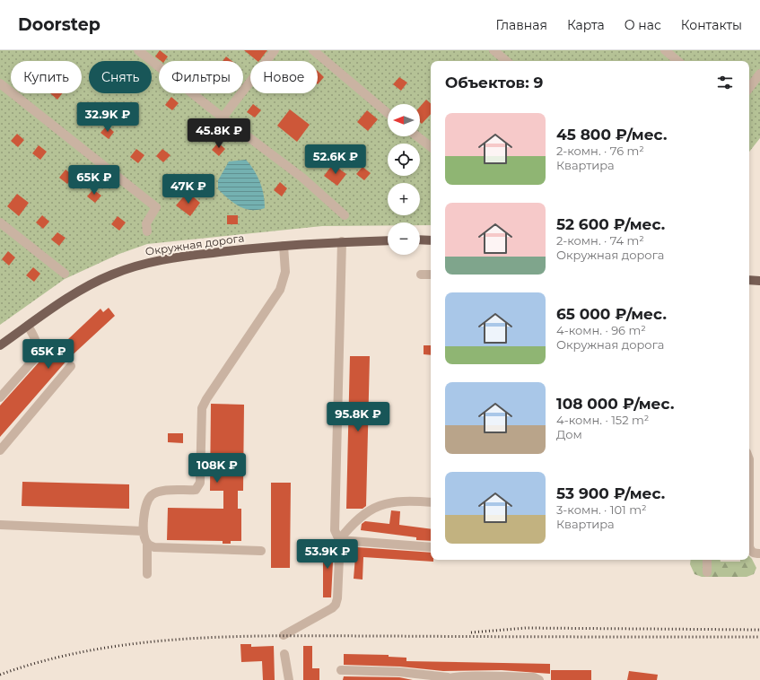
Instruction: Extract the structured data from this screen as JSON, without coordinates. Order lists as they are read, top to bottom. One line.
{"streets":{"main road":["Окружная дорога"]},"north":"left","page":{"header":"Doorstep","nav":["Главная","Карта","О нас","Контакты"],"chip":["Купить","Снять","Фильтры","Новое"],"heading":"Объектов: 9","price":["32.9K ₽","45.8K ₽","52.6K ₽","65K ₽","47K ₽","65K ₽","95.8K ₽","108K ₽","53.9K ₽"],"map_buttons":["+","−"],"list":[{"name":"45 800 ₽/мес.","note":"2-комн. · 76 m² · Квартира"},{"name":"52 600 ₽/мес.","note":"2-комн. · 74 m² · Окружная дорога"},{"name":"65 000 ₽/мес.","note":"4-комн. · 96 m² · Окружная дорога"},{"name":"108 000 ₽/мес.","note":"4-комн. · 152 m² · Дом"},{"name":"53 900 ₽/мес.","note":"3-комн. · 101 m² · Квартира"}]}}
